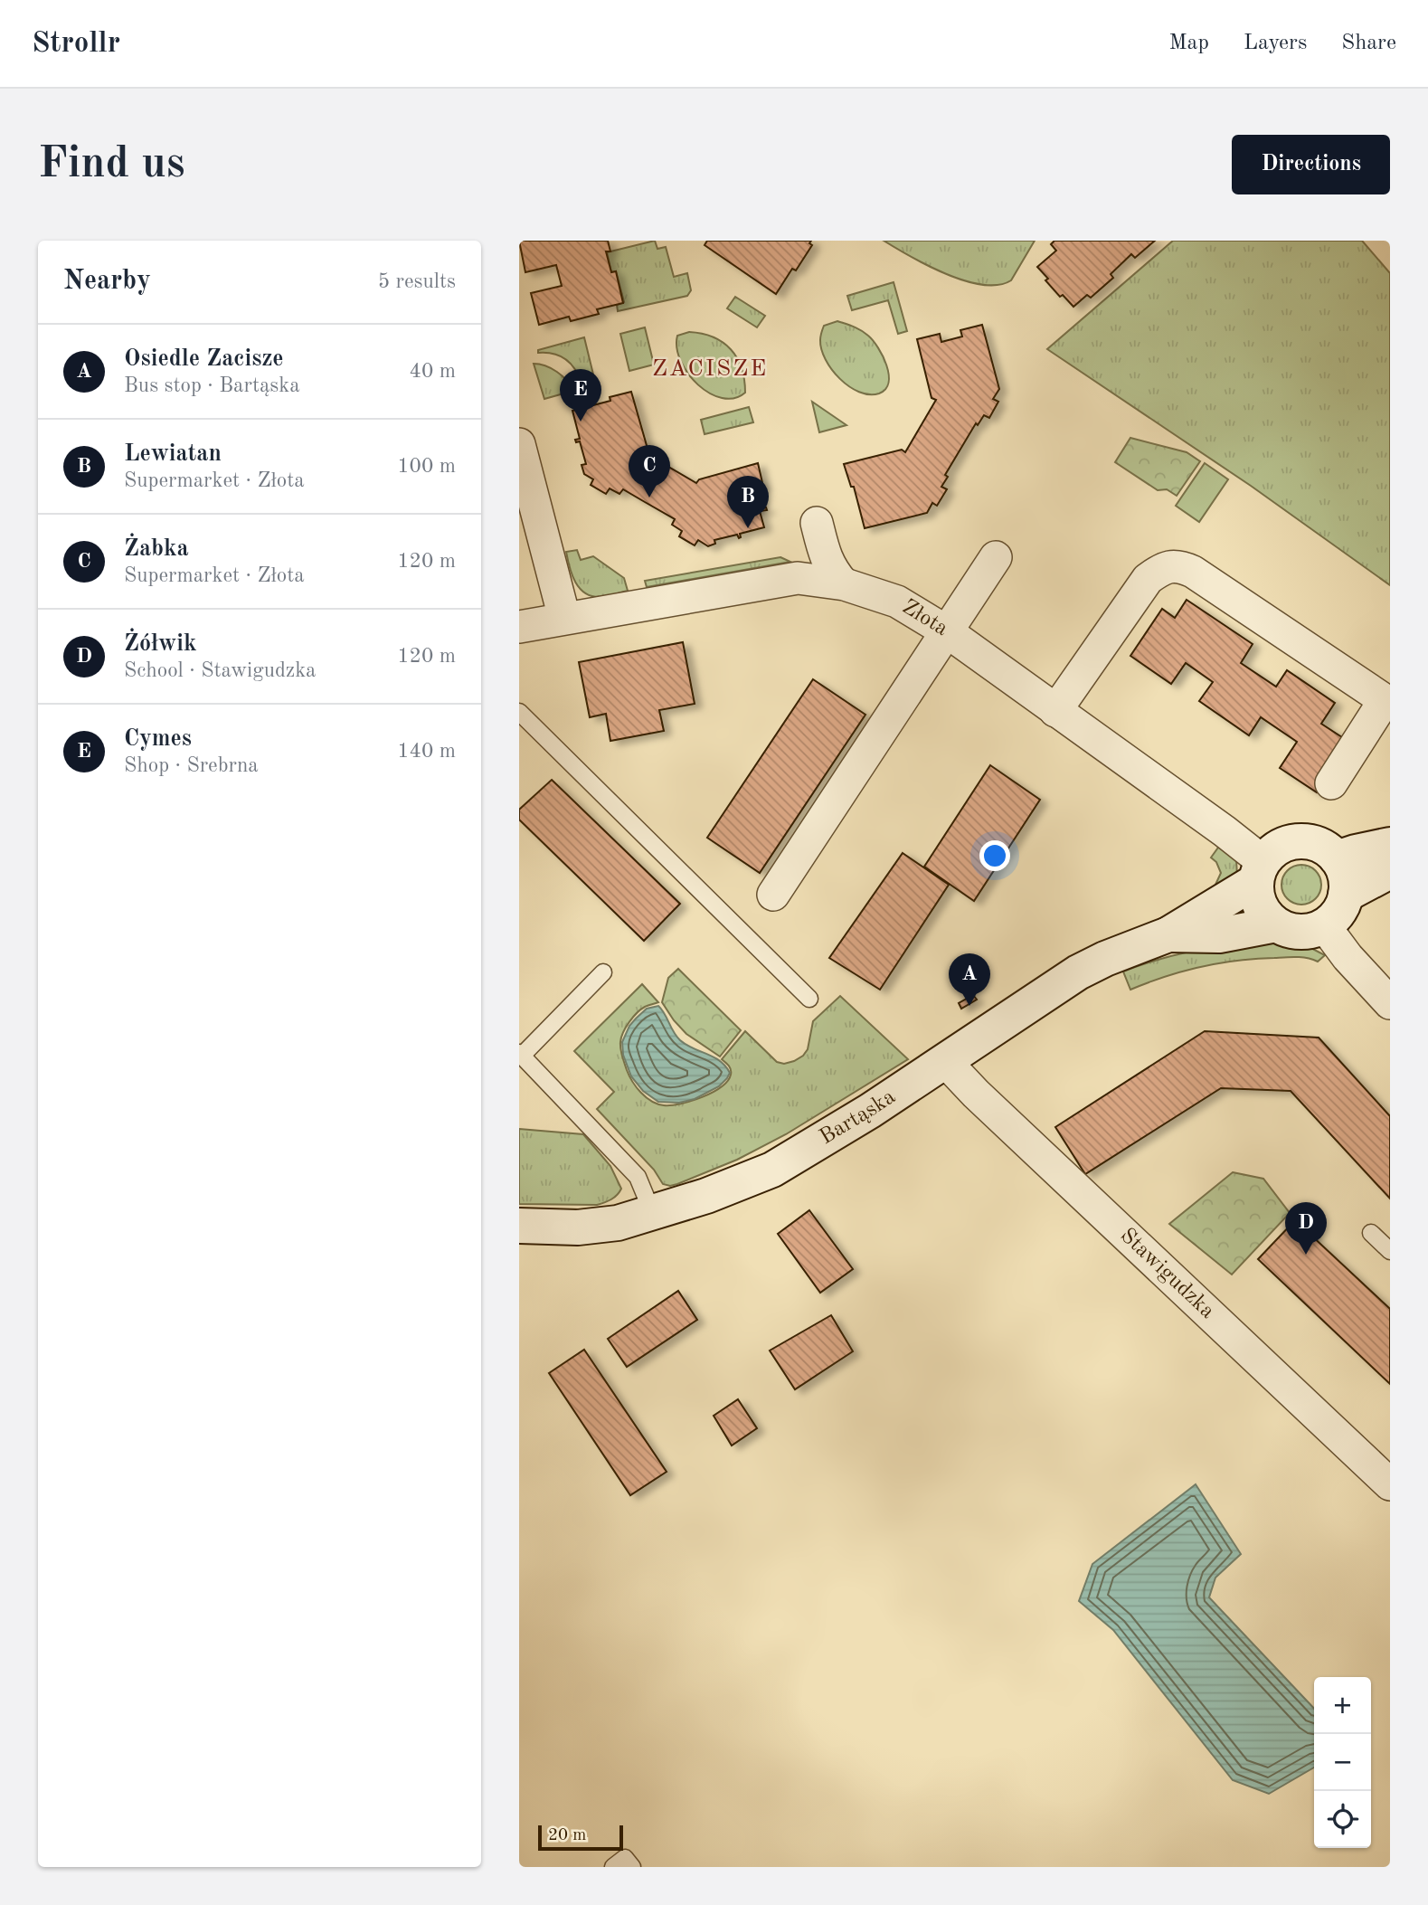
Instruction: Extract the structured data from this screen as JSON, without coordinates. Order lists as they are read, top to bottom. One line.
{"streets":{"street":["Złota","Bartąska","Stawigudzka"]},"crossings":[["Złota","Bartąska"],["Bartąska","Stawigudzka"]],"districts":["ZACISZE"],"scale_bar":"20 m","page":{"header":"Strollr","nav":["Map","Layers","Share"],"buttons":"Directions","title":"Find us","heading":["Nearby","5 results"],"list":[{"mark":"A","name":"Osiedle Zacisze","note":"Bus stop · Bartąska","value":"40 m"},{"mark":"B","name":"Lewiatan","note":"Supermarket · Złota","value":"100 m"},{"mark":"C","name":"Żabka","note":"Supermarket · Złota","value":"120 m"},{"mark":"D","name":"Żółwik","note":"School · Stawigudzka","value":"120 m"},{"mark":"E","name":"Cymes","note":"Shop · Srebrna","value":"140 m"}],"pins":["E","C","B","A","D"],"map_buttons":["+","−"],"scale":"20 m"}}
